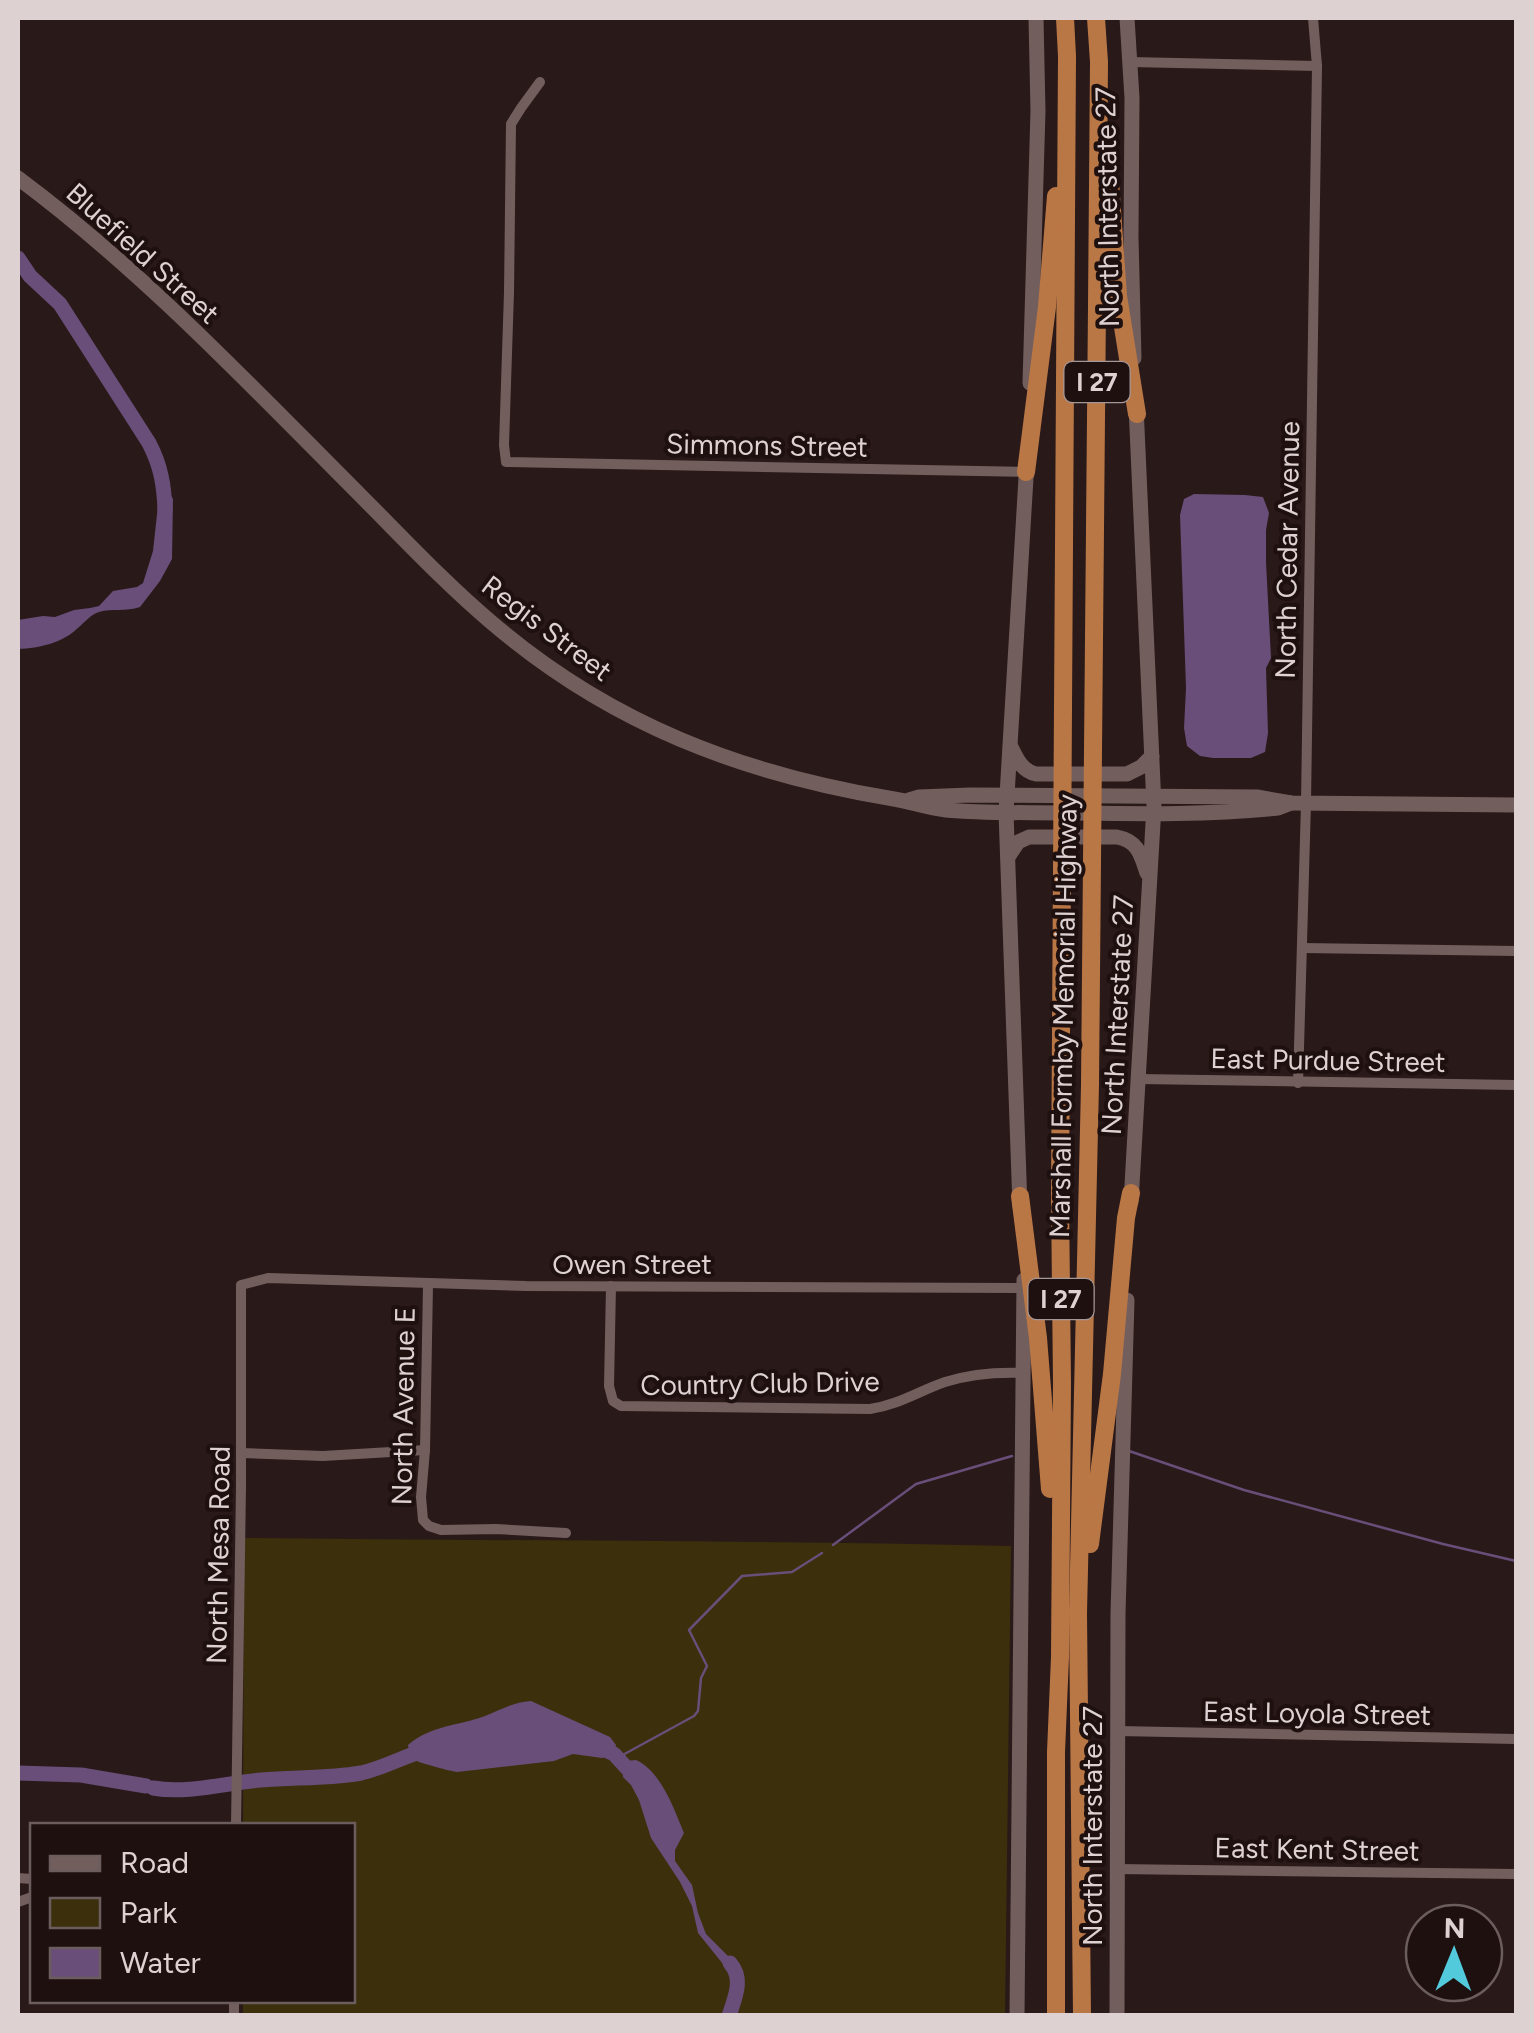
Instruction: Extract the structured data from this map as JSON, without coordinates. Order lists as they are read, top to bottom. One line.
{"streets":{"highway":["I 27","Marshall Formby Memorial Highway"],"main road":["North Interstate 27","Bluefield Street","Regis Street"],"street":["Simmons Street","North Cedar Avenue","East Purdue Street","Owen Street","Country Club Drive","North Avenue E","North Mesa Road","East Loyola Street","East Kent Street"]},"crossings":[["North Interstate 27","Regis Street"],["North Interstate 27","East Purdue Street"],["North Interstate 27","East Loyola Street"],["North Interstate 27","East Kent Street"],["Bluefield Street","Regis Street"],["North Cedar Avenue","Regis Street"],["North Cedar Avenue","East Purdue Street"],["Owen Street","Country Club Drive"],["Owen Street","North Avenue E"],["Owen Street","North Mesa Road"]],"legend":["Road","Park","Water"],"north":"top"}
